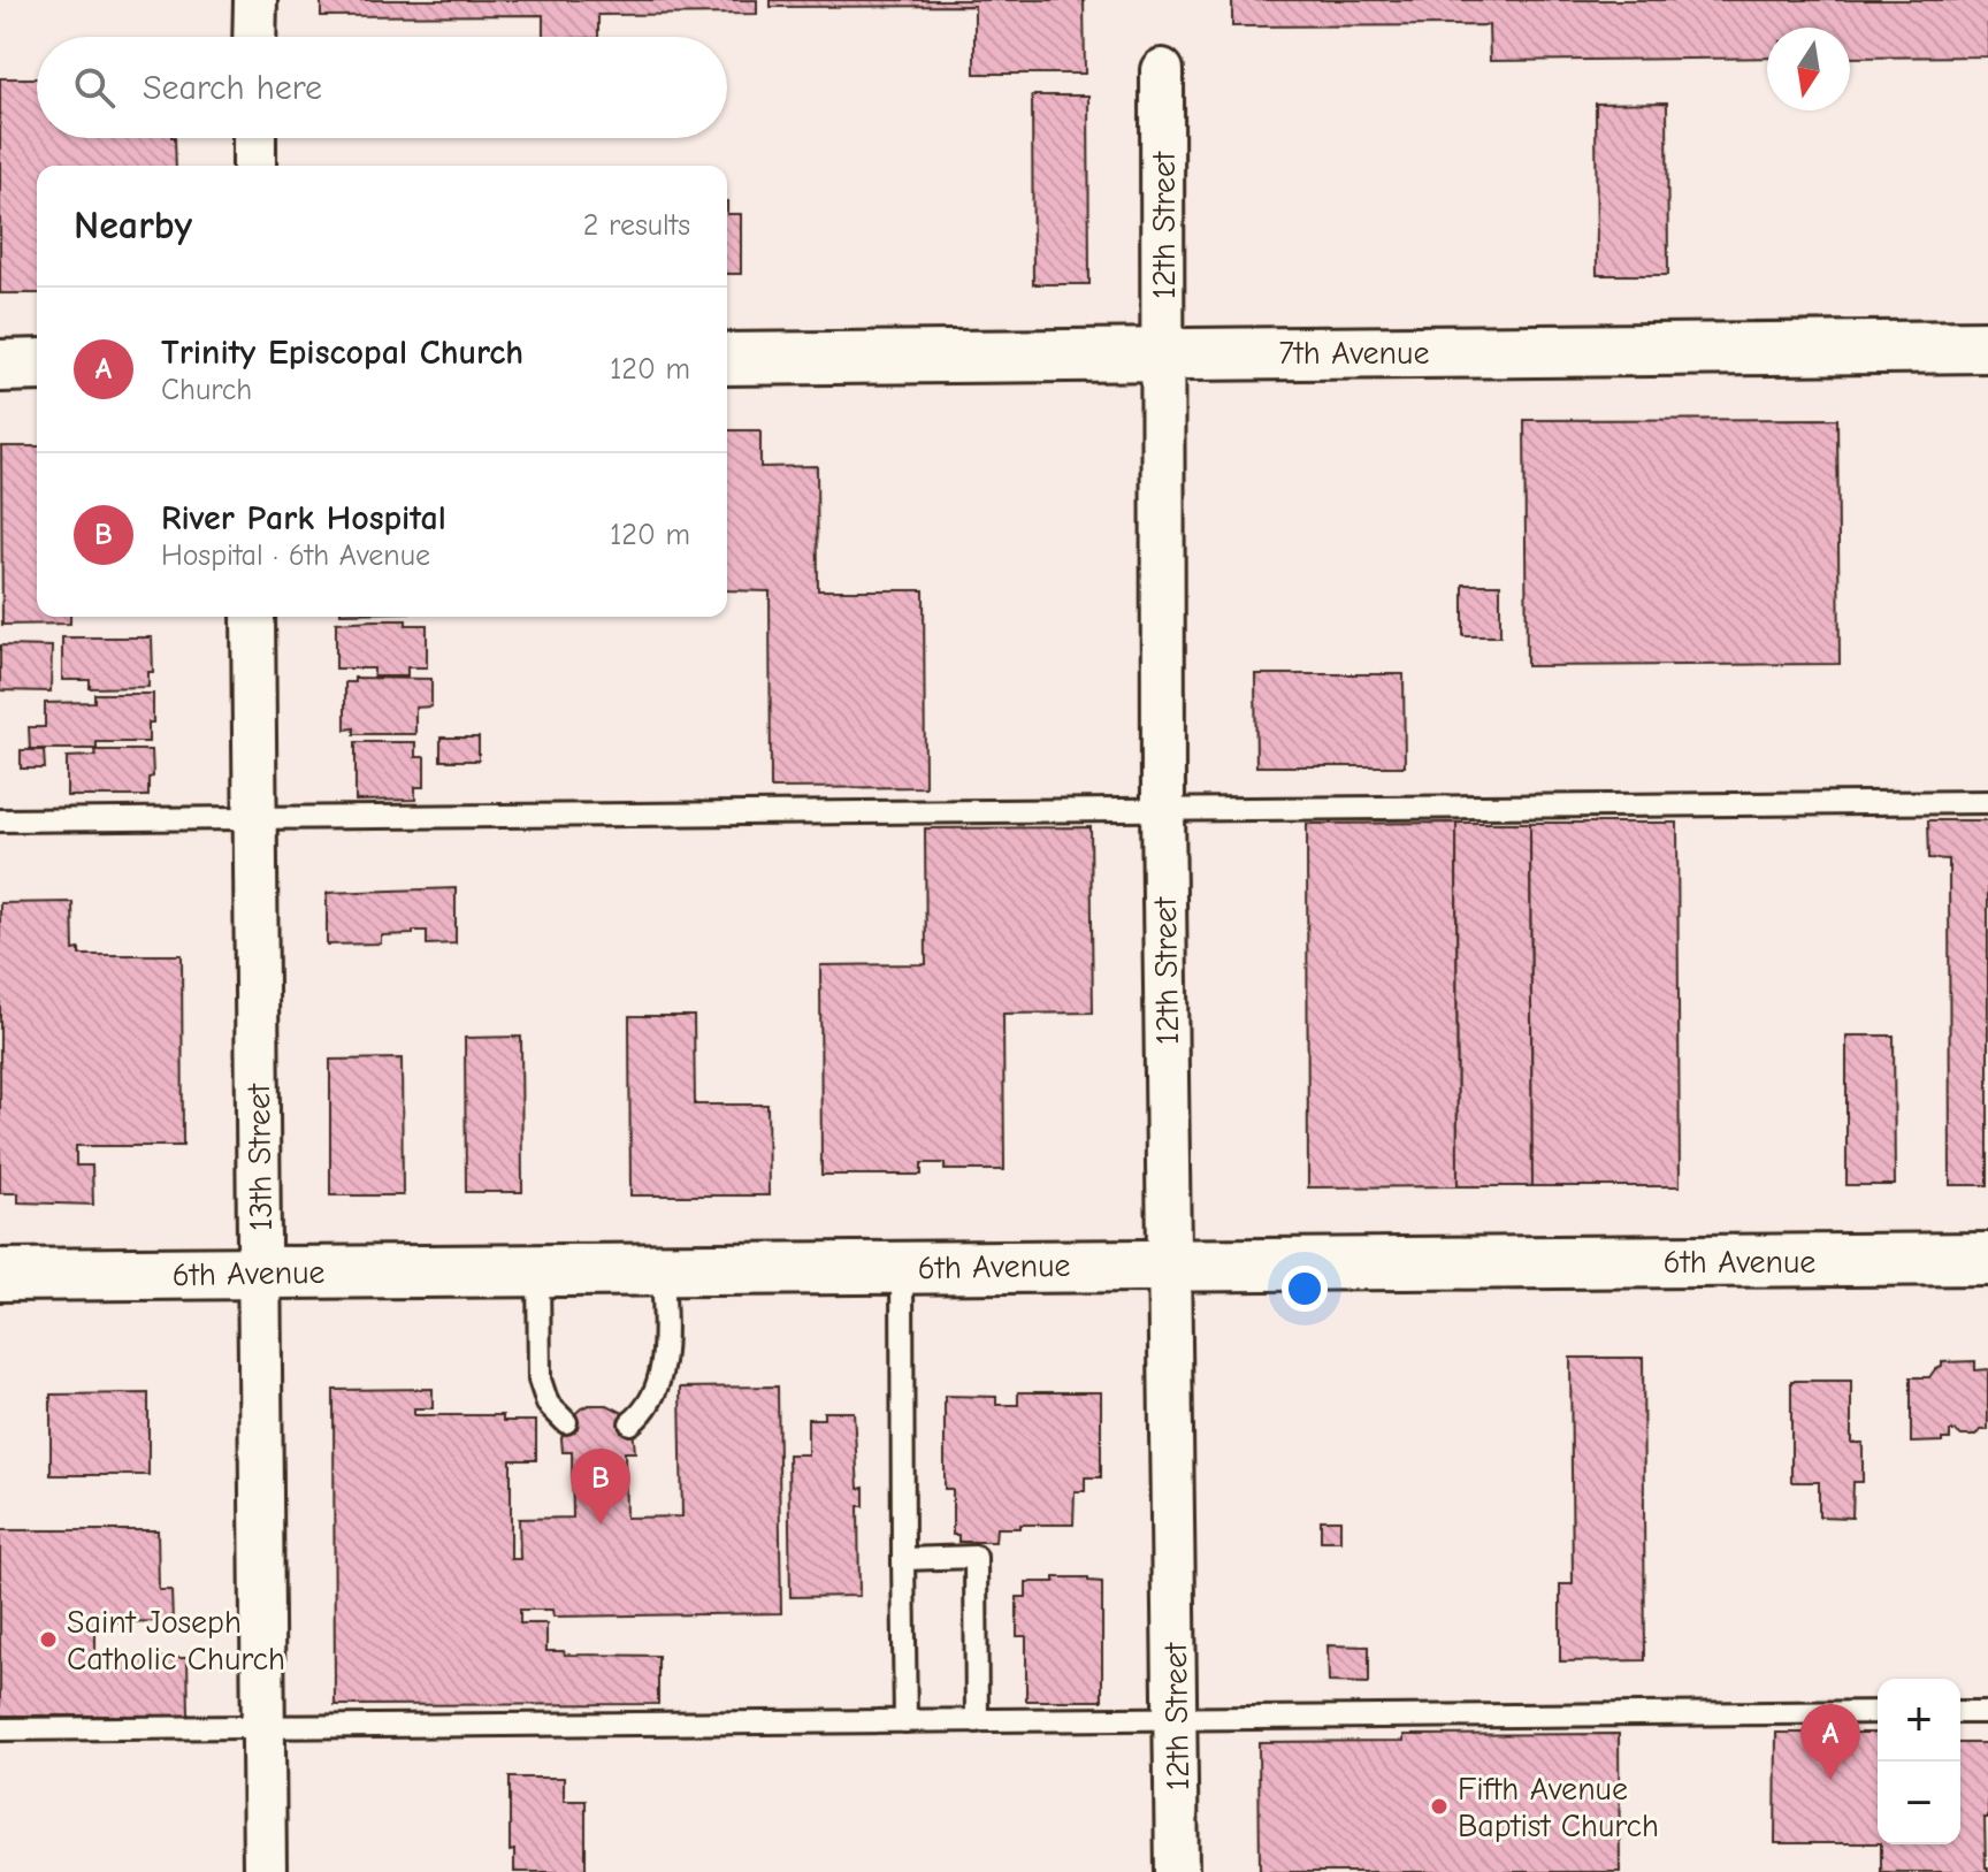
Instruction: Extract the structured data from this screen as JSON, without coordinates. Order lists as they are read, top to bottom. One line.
{"streets":{"street":["12th Street","7th Avenue","13th Street","6th Avenue"]},"crossings":[["12th Street","7th Avenue"],["12th Street","6th Avenue"],["13th Street","6th Avenue"]],"places":["Saint Joseph Catholic Church","Fifth Avenue Baptist Church"],"north":"bottom","page":{"search":"Search here","heading":["Nearby","2 results"],"list":[{"mark":"A","name":"Trinity Episcopal Church","note":"Church","value":"120 m"},{"mark":"B","name":"River Park Hospital","note":"Hospital · 6th Avenue","value":"120 m"}],"pins":["B","A"],"map_buttons":["+","−"]}}
